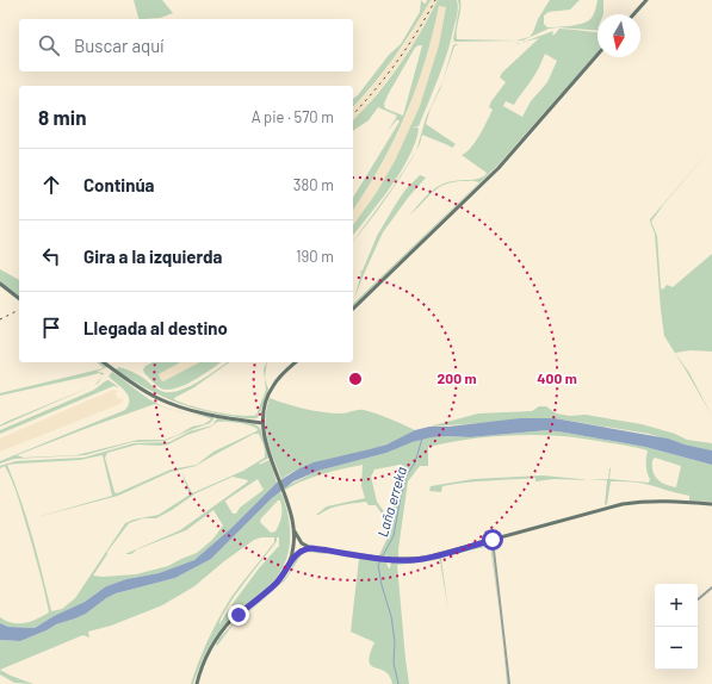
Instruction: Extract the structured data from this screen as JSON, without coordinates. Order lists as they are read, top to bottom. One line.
{"water":["Laña erreka"],"north":"bottom","page":{"search":"Buscar aquí","heading":["8 min","A pie · 570 m"],"list":[["Continúa","380 m"],["Gira a la izquierda","190 m"],"Llegada al destino"],"map_buttons":["+","−"]},"rings":["200 m","400 m"]}
